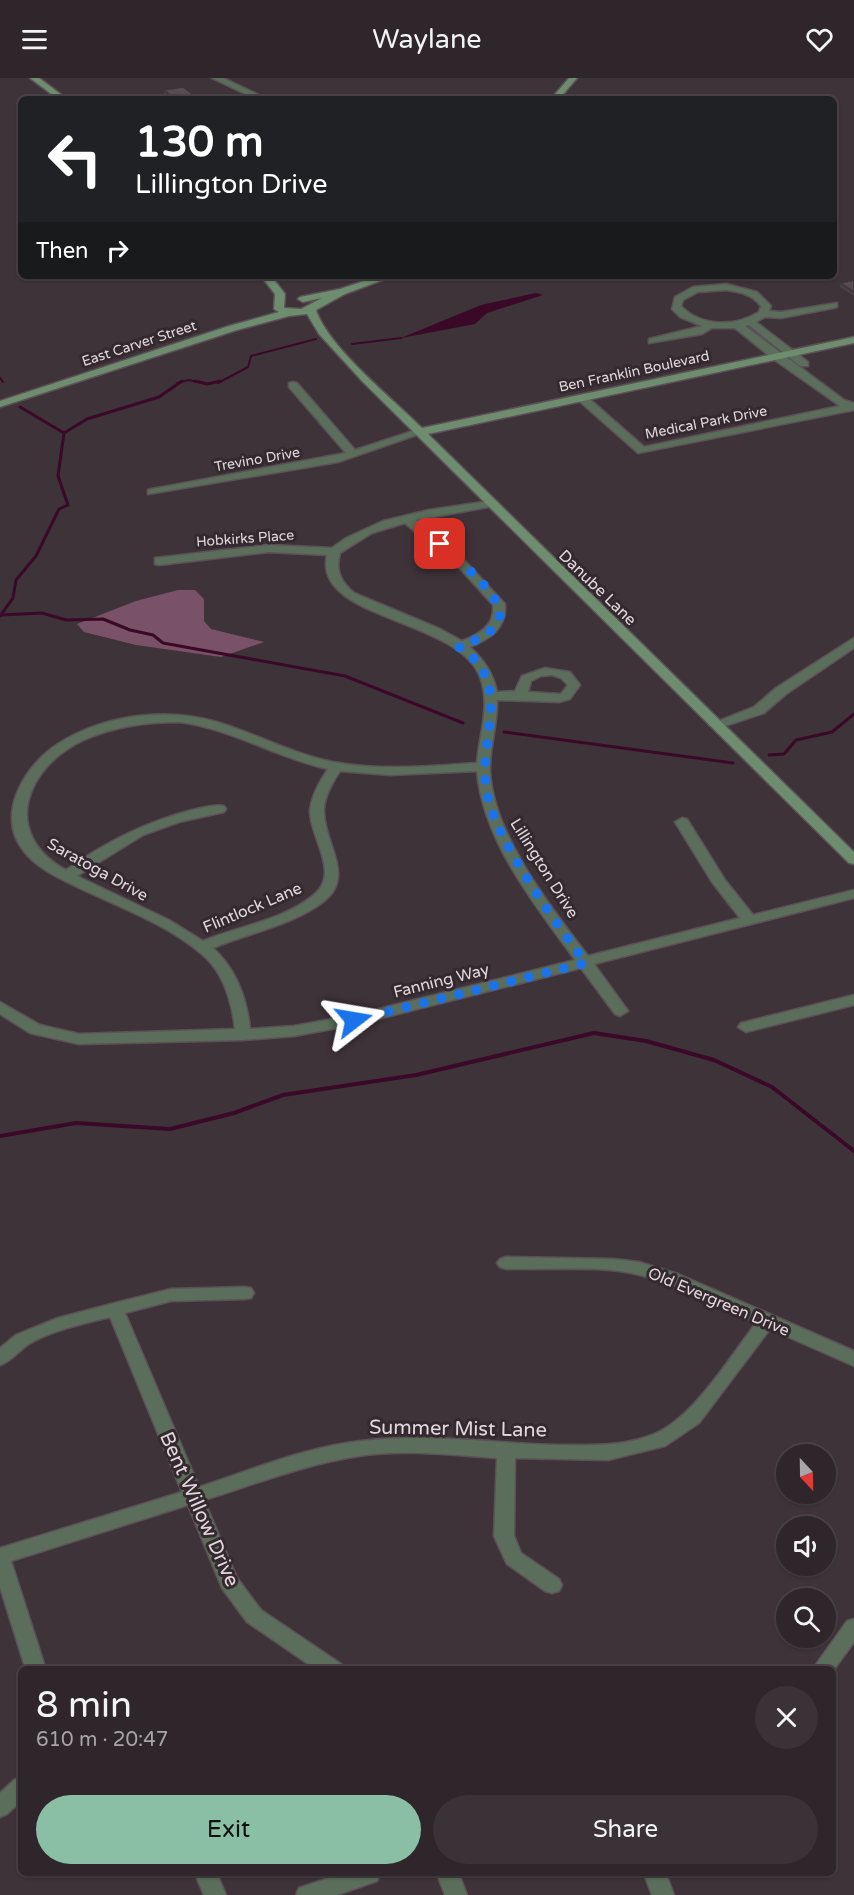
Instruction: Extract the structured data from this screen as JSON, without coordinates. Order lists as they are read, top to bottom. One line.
{"streets":{"street":["East Carver Street","Ben Franklin Boulevard","Medical Park Drive","Trevino Drive","Hobkirks Place","Danube Lane","Lillington Drive","Saratoga Drive","Flintlock Lane","Fanning Way","Old Evergreen Drive","Summer Mist Lane","Bent Willow Drive"]},"crossings":[["East Carver Street","Danube Lane"],["Ben Franklin Boulevard","Medical Park Drive"],["Ben Franklin Boulevard","Trevino Drive"],["Ben Franklin Boulevard","Danube Lane"],["Trevino Drive","Danube Lane"],["Hobkirks Place","Lillington Drive"],["Lillington Drive","Saratoga Drive"],["Lillington Drive","Fanning Way"],["Saratoga Drive","Flintlock Lane"],["Saratoga Drive","Fanning Way"],["Old Evergreen Drive","Summer Mist Lane"],["Summer Mist Lane","Bent Willow Drive"]],"north":"bottom","page":{"header":"Waylane","turn":["130 m","Lillington Drive"],"then":"Then","heading":["8 min","610 m · 20:47"],"buttons":["Exit","Share"]}}
